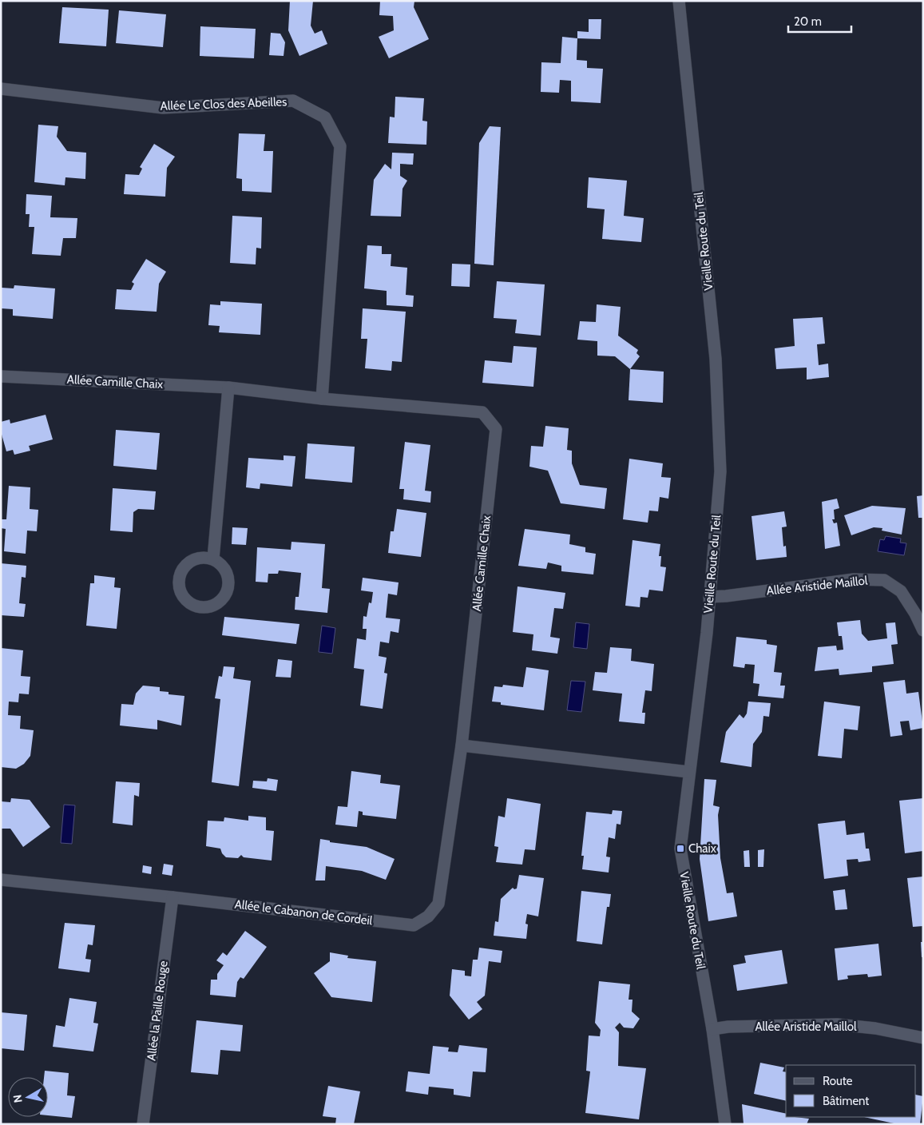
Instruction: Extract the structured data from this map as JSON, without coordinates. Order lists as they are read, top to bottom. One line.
{"streets":{"street":["Allée Le Clos des Abeilles","Vieille Route du Teil","Allée Camille Chaix","Allée Aristide Maillol","Allée le Cabanon de Cordeil","Allée la Paille Rouge"]},"crossings":[["Allée Le Clos des Abeilles","Allée Camille Chaix"],["Vieille Route du Teil","Allée Aristide Maillol"],["Allée Camille Chaix","Allée le Cabanon de Cordeil"],["Allée le Cabanon de Cordeil","Allée la Paille Rouge"]],"places":{"transit":["Chaix"]},"legend":["Route","Bâtiment"],"scale_bar":"20 m","north":"left"}
